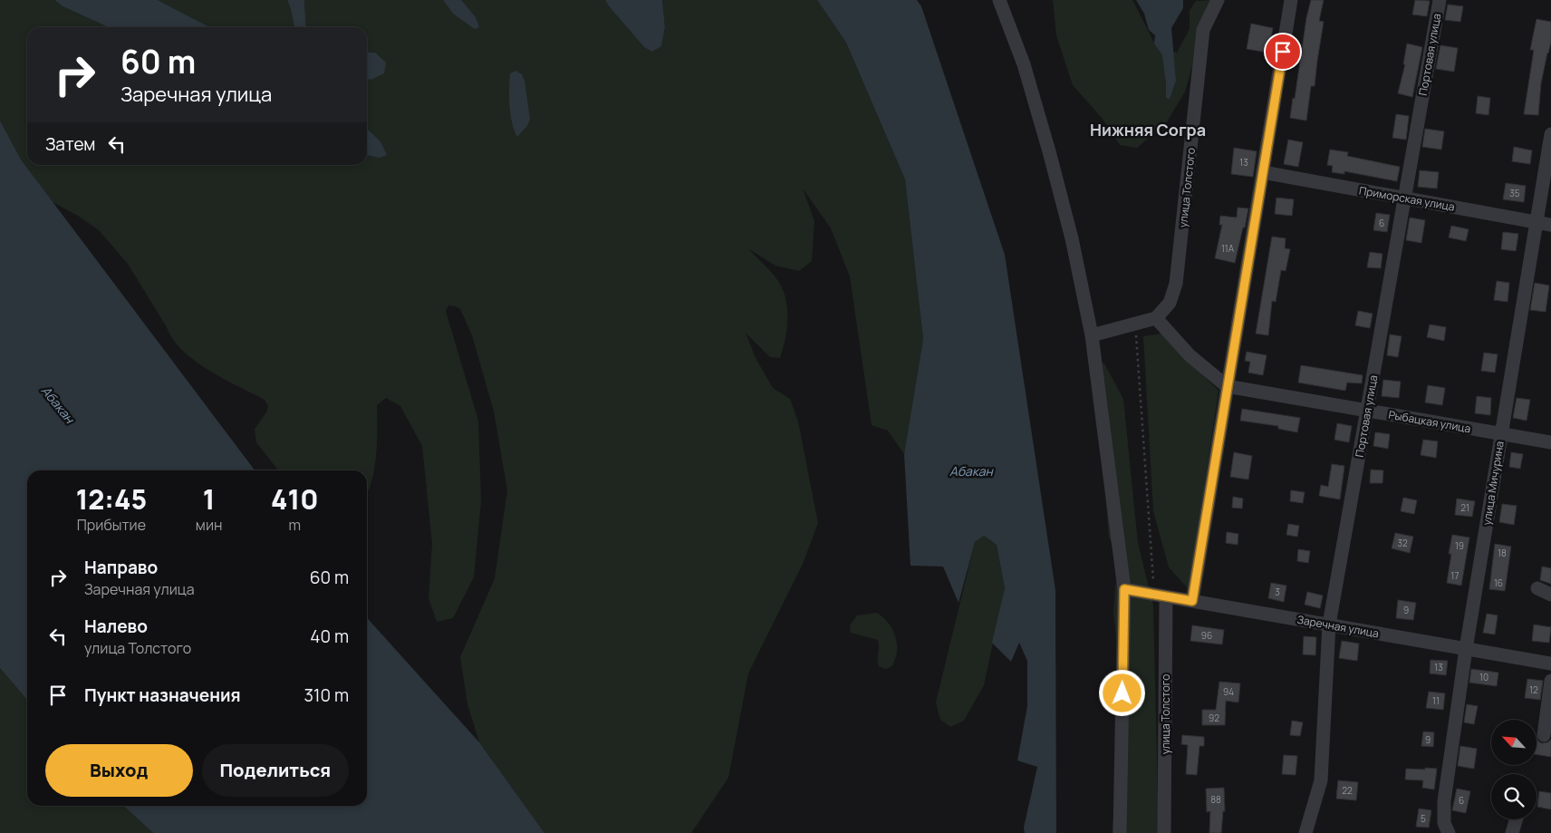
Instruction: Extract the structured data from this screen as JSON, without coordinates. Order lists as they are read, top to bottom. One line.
{"streets":{"street":["Портовая улица","улица Толстого","Приморская улица","Рыбацкая улица","улица Мичурина","Заречная улица"]},"crossings":[["Портовая улица","Приморская улица"],["Портовая улица","Рыбацкая улица"],["Портовая улица","Заречная улица"],["улица Толстого","Заречная улица"],["Приморская улица","улица Мичурина"],["Рыбацкая улица","улица Мичурина"],["улица Мичурина","Заречная улица"]],"districts":["Нижняя Согра"],"water":["Абакан"],"house_numbers":["13","35","6","11А","21","32","19","18","17","16","3","9","96","13","10","12","94","11","92","9","22","88","6","5"],"north":"top left","page":{"turn":["60 m","Заречная улица"],"then":"Затем","eta":["12:45","Прибытие","1","мин","410","m"],"list":[{"name":"Направо","note":"Заречная улица","value":"60 m"},{"name":"Налево","note":"улица Толстого","value":"40 m"},{"name":"Пункт назначения","value":"310 m"}],"buttons":["Выход","Поделиться"]}}
